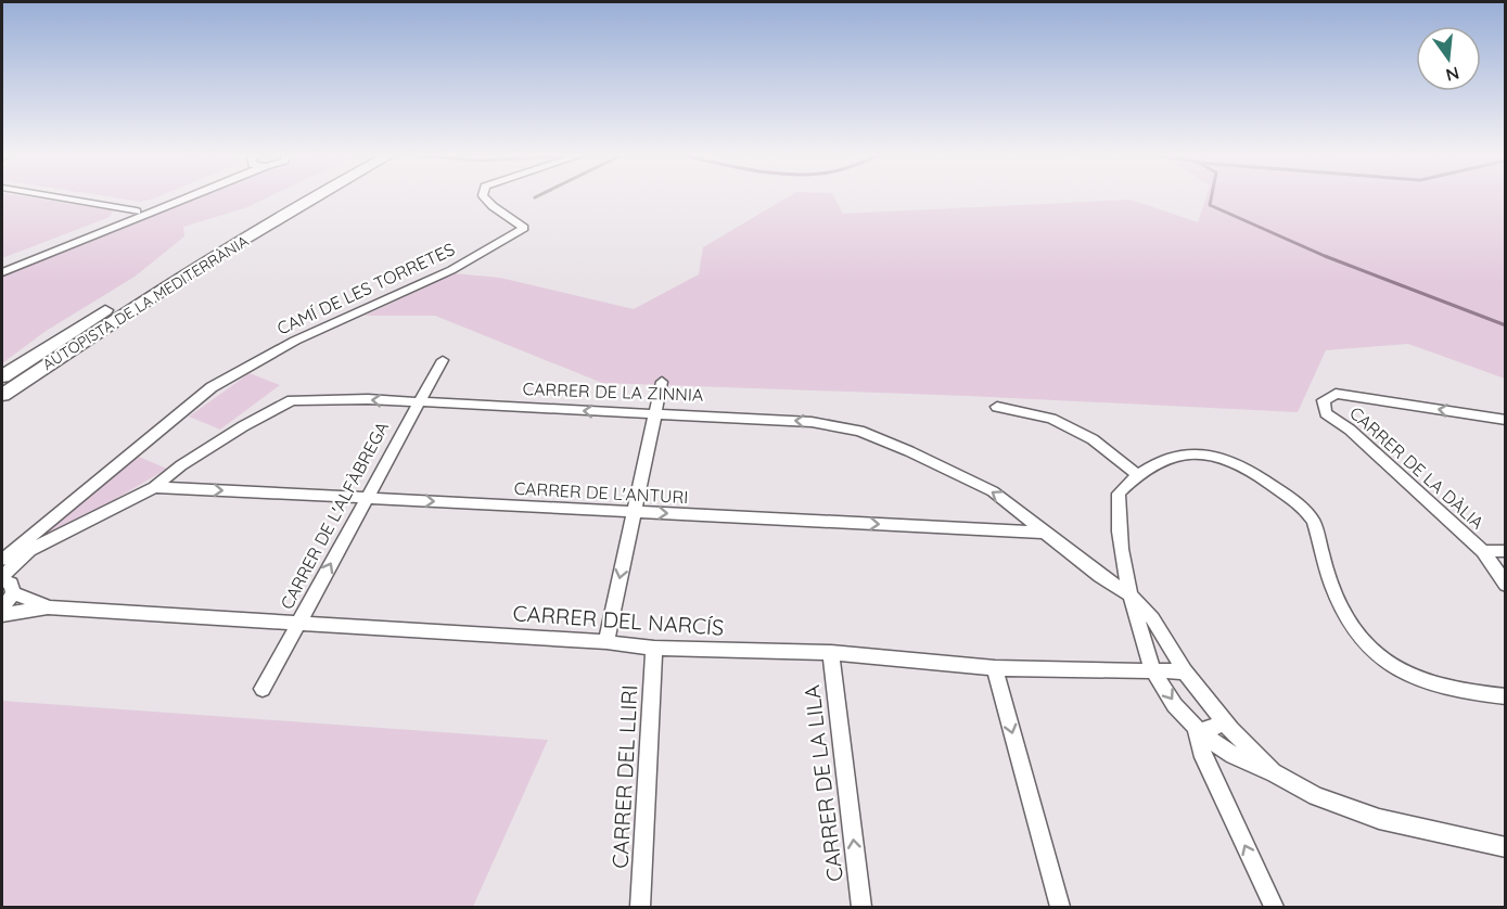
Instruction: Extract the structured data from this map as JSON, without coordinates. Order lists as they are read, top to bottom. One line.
{"streets":{"highway":["AUTOPISTA DE LA MEDITERRÀNIA"],"street":["CAMÍ DE LES TORRETES","CARRER DE LA ZINNIA","CARRER DE LA DÀLIA","CARRER DE L'ANTURI","CARRER DE L'ALFÀBREGA","CARRER DEL NARCÍS","CARRER DEL LLIRI","CARRER DE LA LILA"]},"crossings":[["CARRER DE LA ZINNIA","CARRER DE L'ANTURI"],["CARRER DE LA ZINNIA","CARRER DE L'ALFÀBREGA"],["CARRER DE LA ZINNIA","CARRER DEL NARCÍS"],["CARRER DE L'ANTURI","CARRER DE L'ALFÀBREGA"],["CARRER DE L'ALFÀBREGA","CARRER DEL NARCÍS"],["CARRER DEL NARCÍS","CARRER DEL LLIRI"],["CARRER DEL NARCÍS","CARRER DE LA LILA"]],"one_way":["CARRER DE LA ZINNIA","CARRER DE L'ANTURI","CARRER DE L'ALFÀBREGA","CARRER DE LA LILA"],"north":"bottom"}
